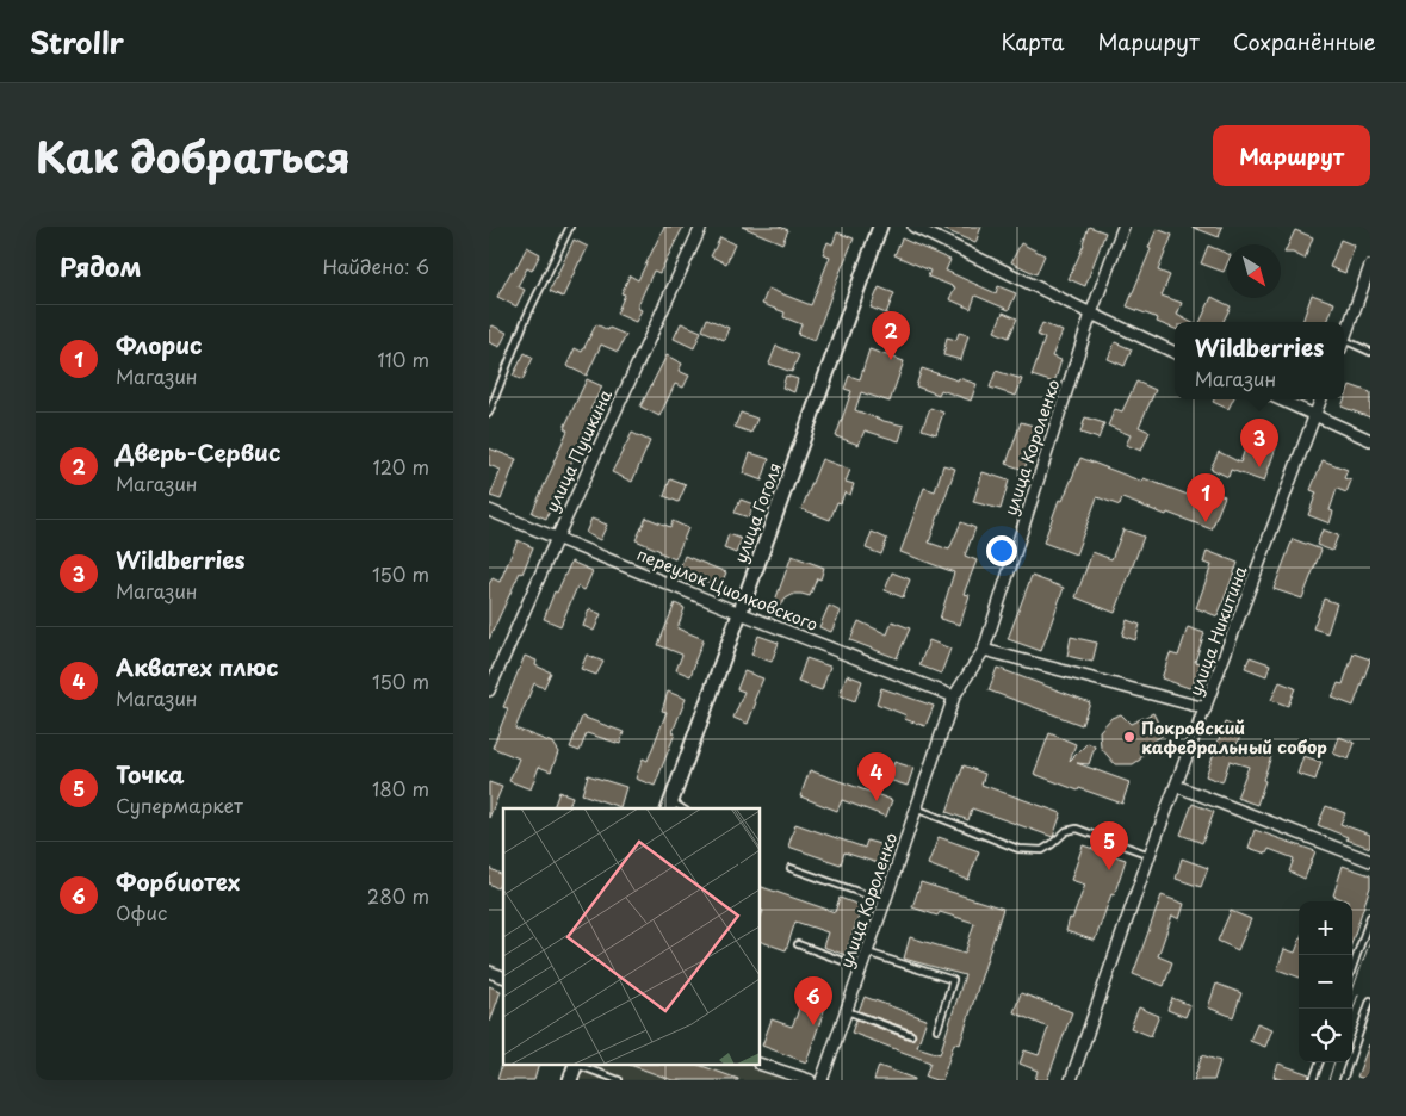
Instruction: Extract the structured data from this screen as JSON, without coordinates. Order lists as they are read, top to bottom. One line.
{"streets":{"street":["улица Короленко","улица Пушкина","улица Гоголя","переулок Циолковского","улица Никитина"]},"crossings":[["улица Короленко","переулок Циолковского"],["улица Пушкина","переулок Циолковского"],["улица Гоголя","переулок Циолковского"]],"places":["Покровский кафедральный собор"],"north":"bottom right","page":{"header":"Strollr","nav":["Карта","Маршрут","Сохранённые"],"title":"Как добраться","buttons":"Маршрут","heading":["Рядом","Найдено: 6"],"list":[{"mark":"1","name":"Флорис","note":"Магазин","value":"110 m"},{"mark":"2","name":"Дверь-Сервис","note":"Магазин","value":"120 m"},{"mark":"3","name":"Wildberries","note":"Магазин","value":"150 m"},{"mark":"4","name":"Акватех плюс","note":"Магазин","value":"150 m"},{"mark":"5","name":"Точка","note":"Супермаркет","value":"180 m"},{"mark":"6","name":"Форбиотех","note":"Офис","value":"280 m"}],"pins":["2","3","1","4","5","6"],"popup":["Wildberries","Магазин"],"map_buttons":["+","−"]}}
